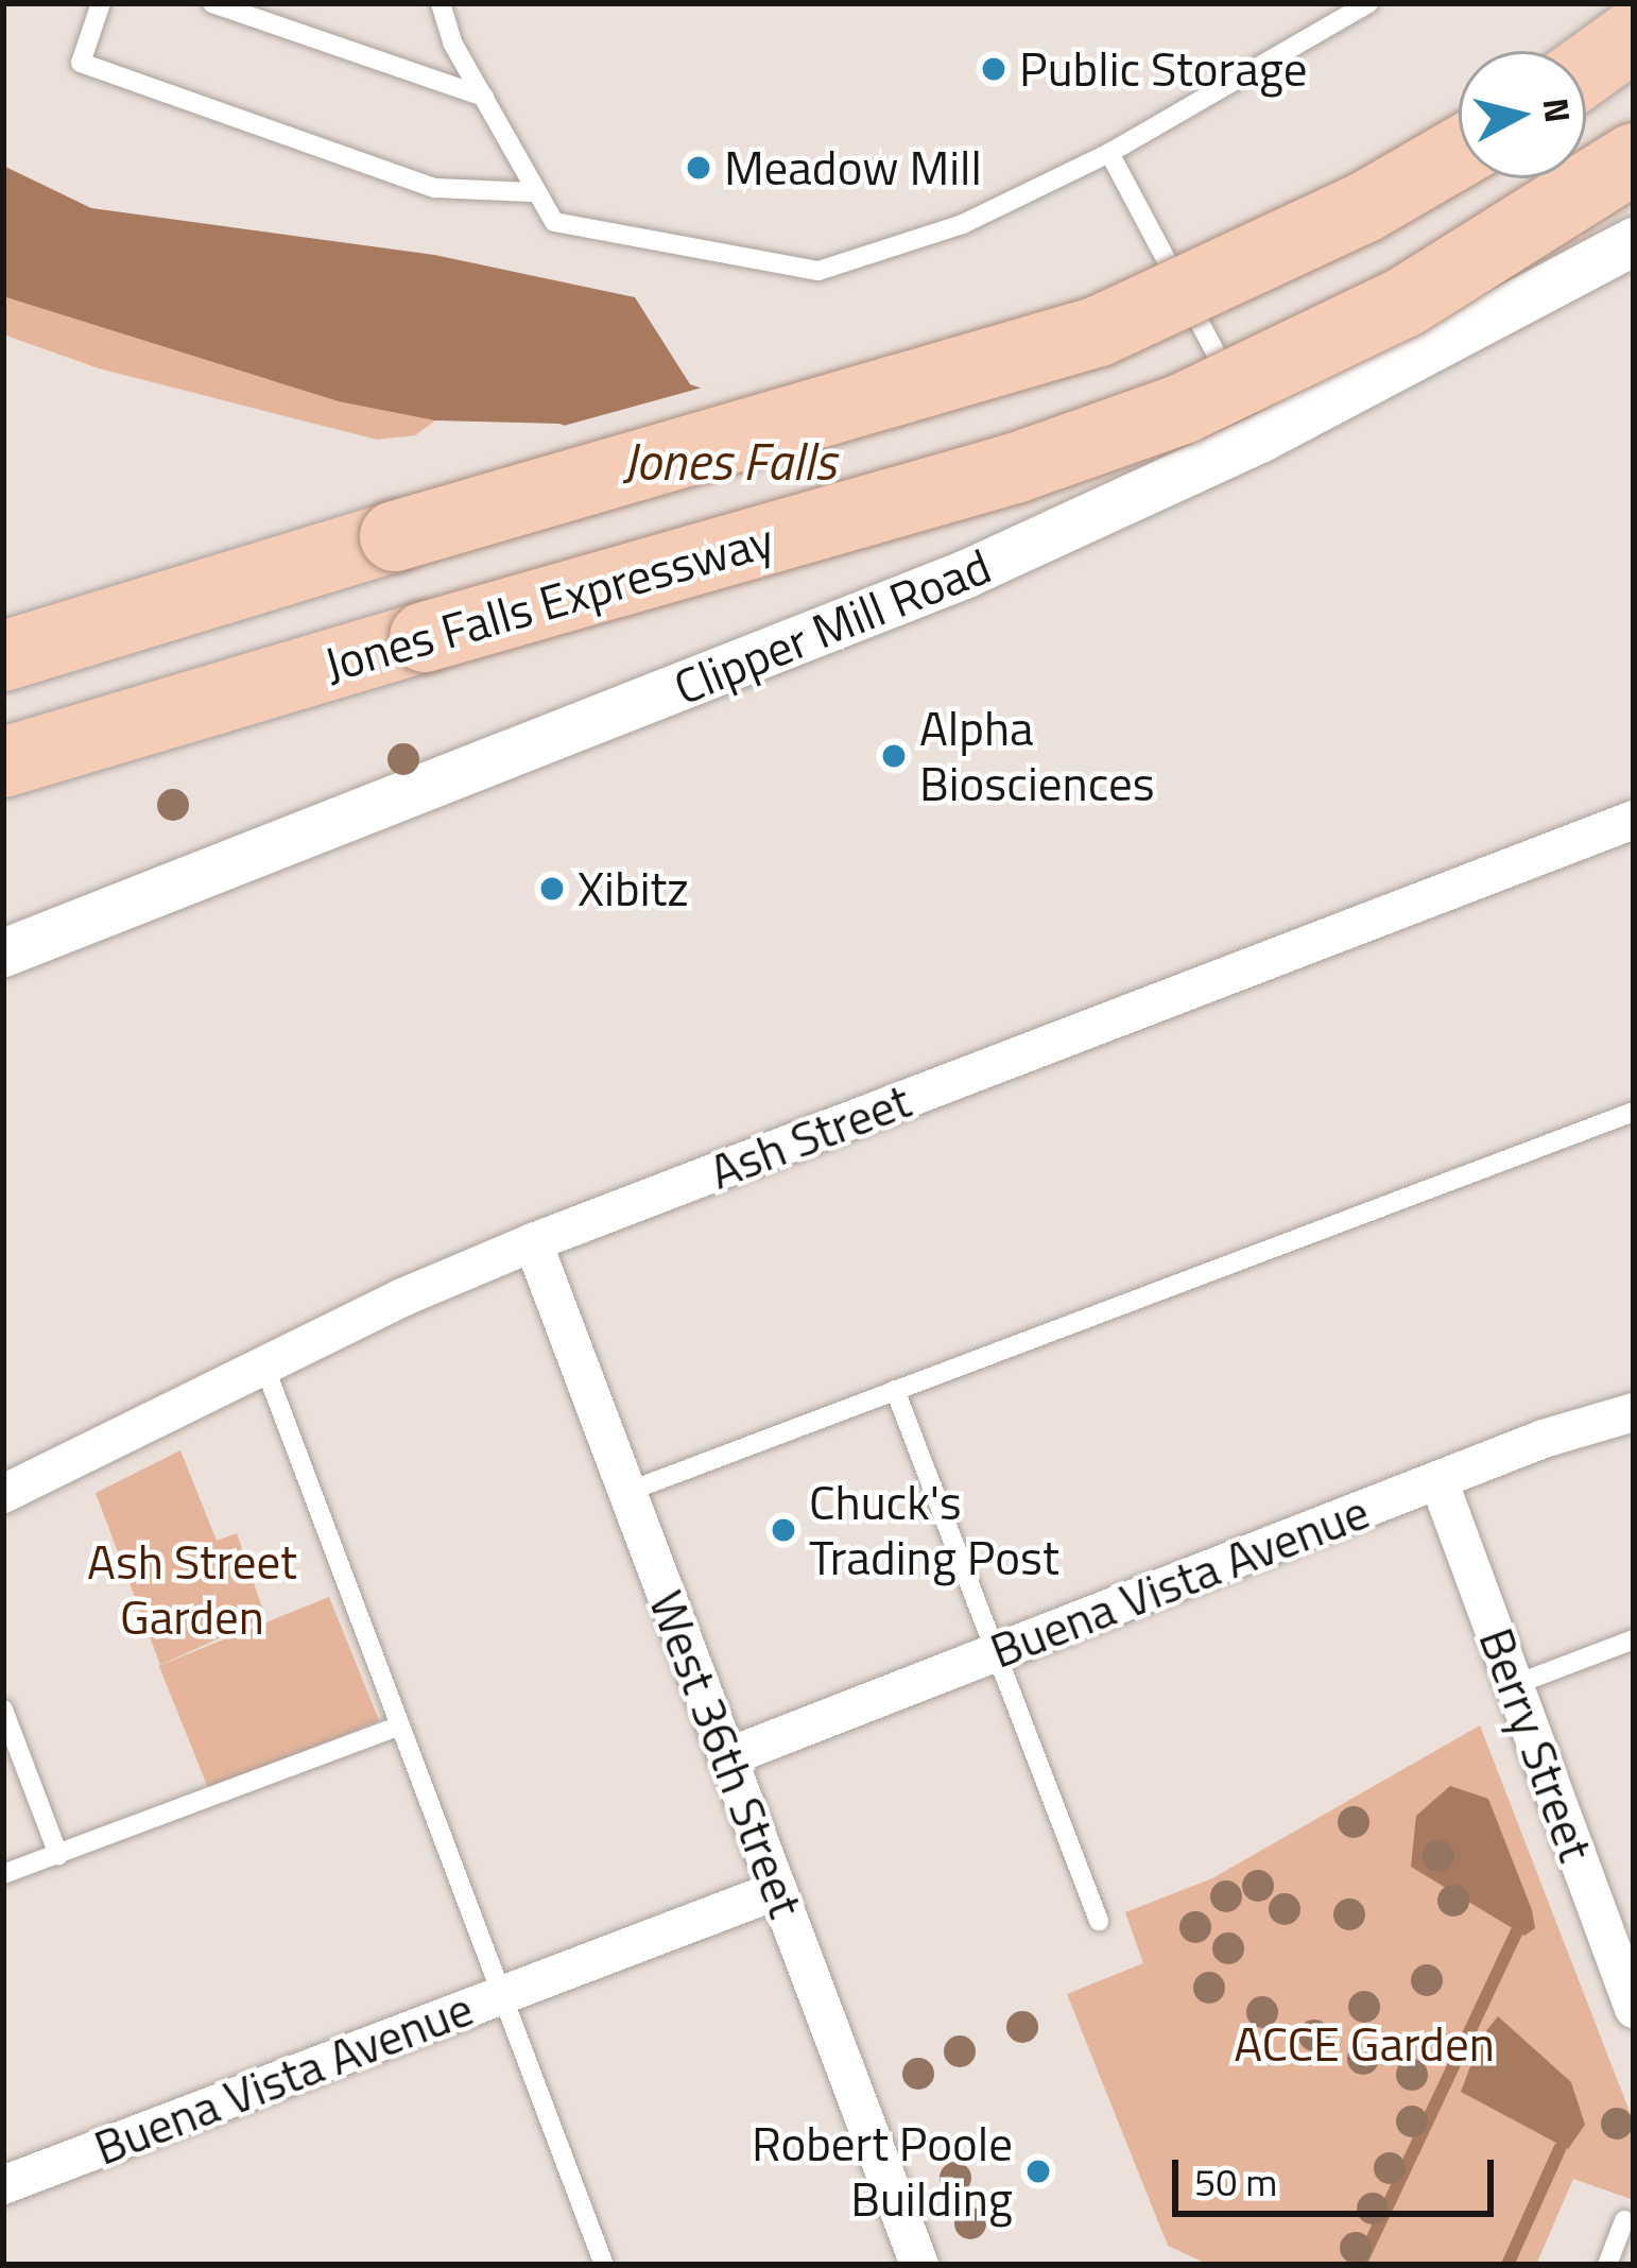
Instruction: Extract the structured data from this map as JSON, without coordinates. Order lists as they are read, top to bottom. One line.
{"streets":{"highway":["Jones Falls Expressway"],"street":["Clipper Mill Road","Ash Street","Buena Vista Avenue","Berry Street","West 36th Street"]},"crossings":[["Ash Street","West 36th Street"],["Buena Vista Avenue","Berry Street"],["Buena Vista Avenue","West 36th Street"]],"water":["Jones Falls"],"parks":["Ash Street Garden","ACCE Garden"],"places":["Public Storage","Meadow Mill","Alpha Biosciences","Xibitz","Chuck's Trading Post","Robert Poole Building"],"scale_bar":"50 m","north":"right"}
